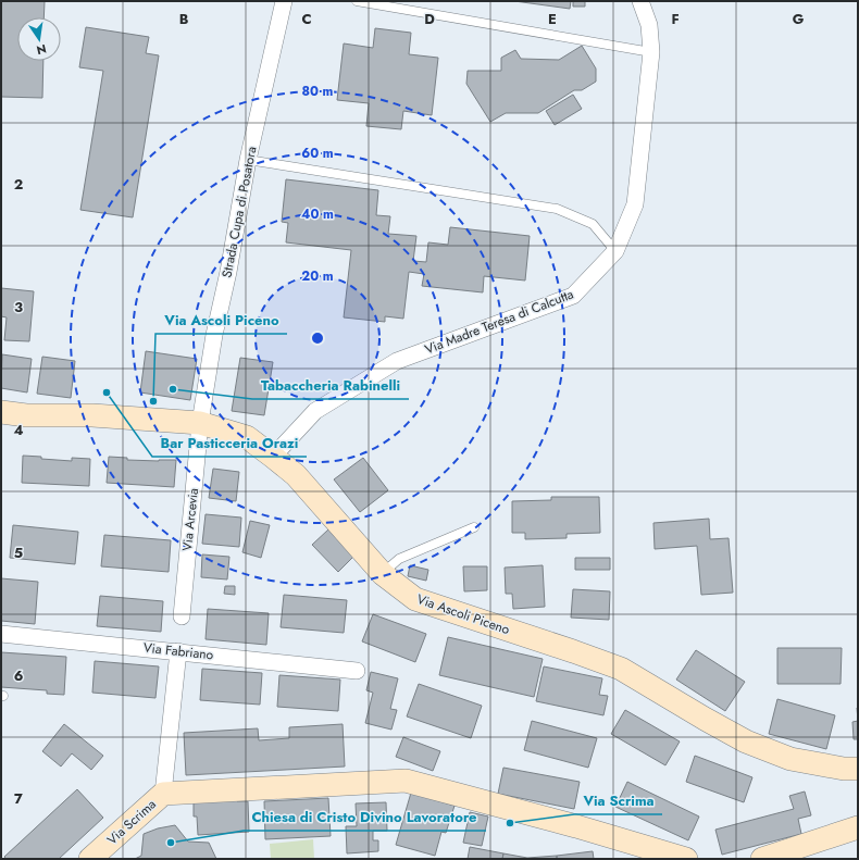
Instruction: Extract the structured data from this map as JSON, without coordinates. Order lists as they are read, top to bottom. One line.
{"streets":{"street":["Strada Cupa di Posatora","Via Madre Teresa di Calcutta","Via Arcevia","Via Ascoli Piceno","Via Fabriano","Via Scrima"]},"crossings":[["Strada Cupa di Posatora","Via Arcevia"],["Strada Cupa di Posatora","Via Ascoli Piceno"],["Via Madre Teresa di Calcutta","Via Ascoli Piceno"],["Via Arcevia","Via Ascoli Piceno"]],"places":["Tabaccheria Rabinelli","Bar Pasticceria Orazi","Via Ascoli Piceno","Via Scrima","Chiesa di Cristo Divino Lavoratore"],"north":"bottom","grid":{"columns":["B","C","D","E","F","G"],"rows":["2","3","4","5","6","7"]},"rings":["80 m","60 m","40 m","20 m"]}
